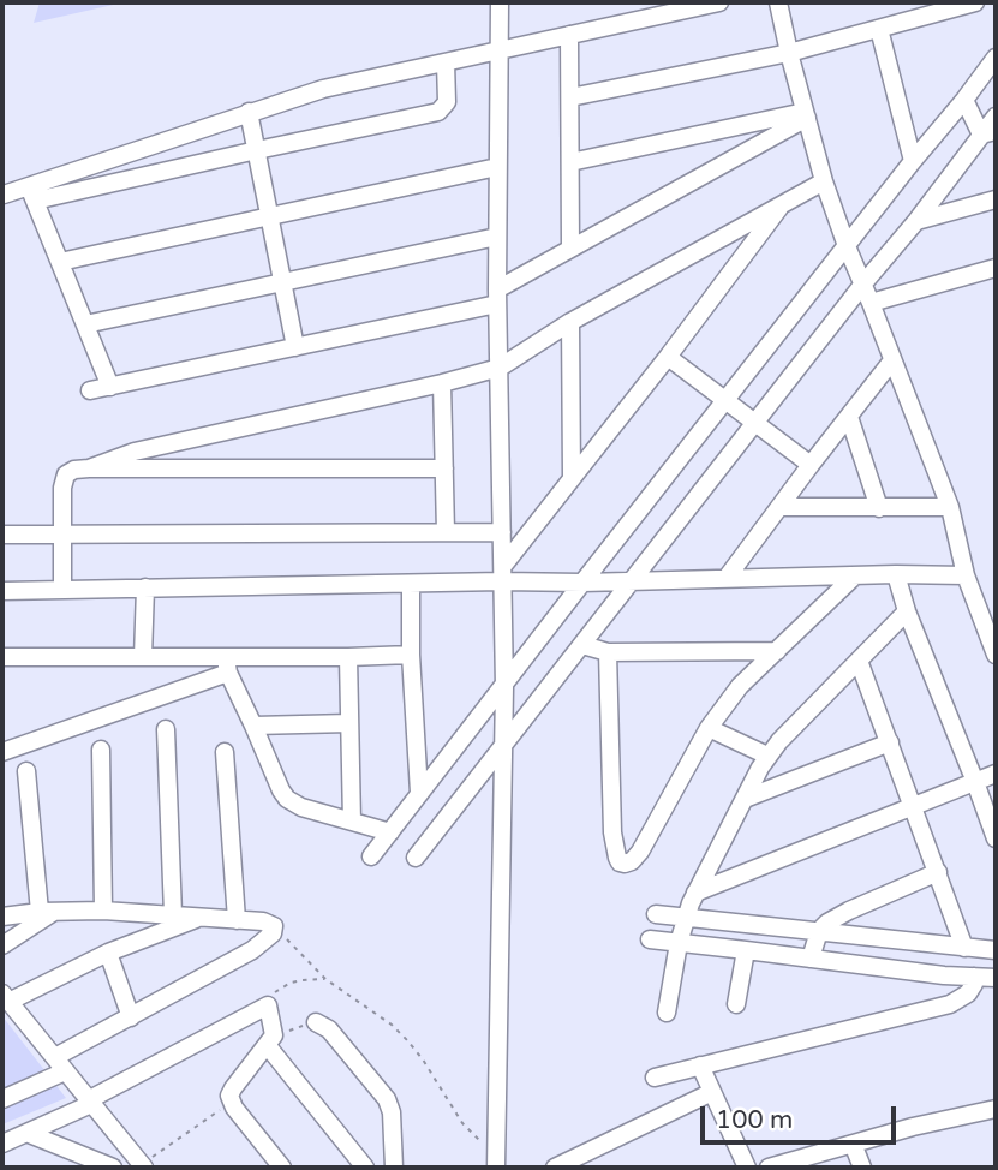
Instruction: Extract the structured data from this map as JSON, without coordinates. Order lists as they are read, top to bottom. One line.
{"scale_bar":"100 m"}
